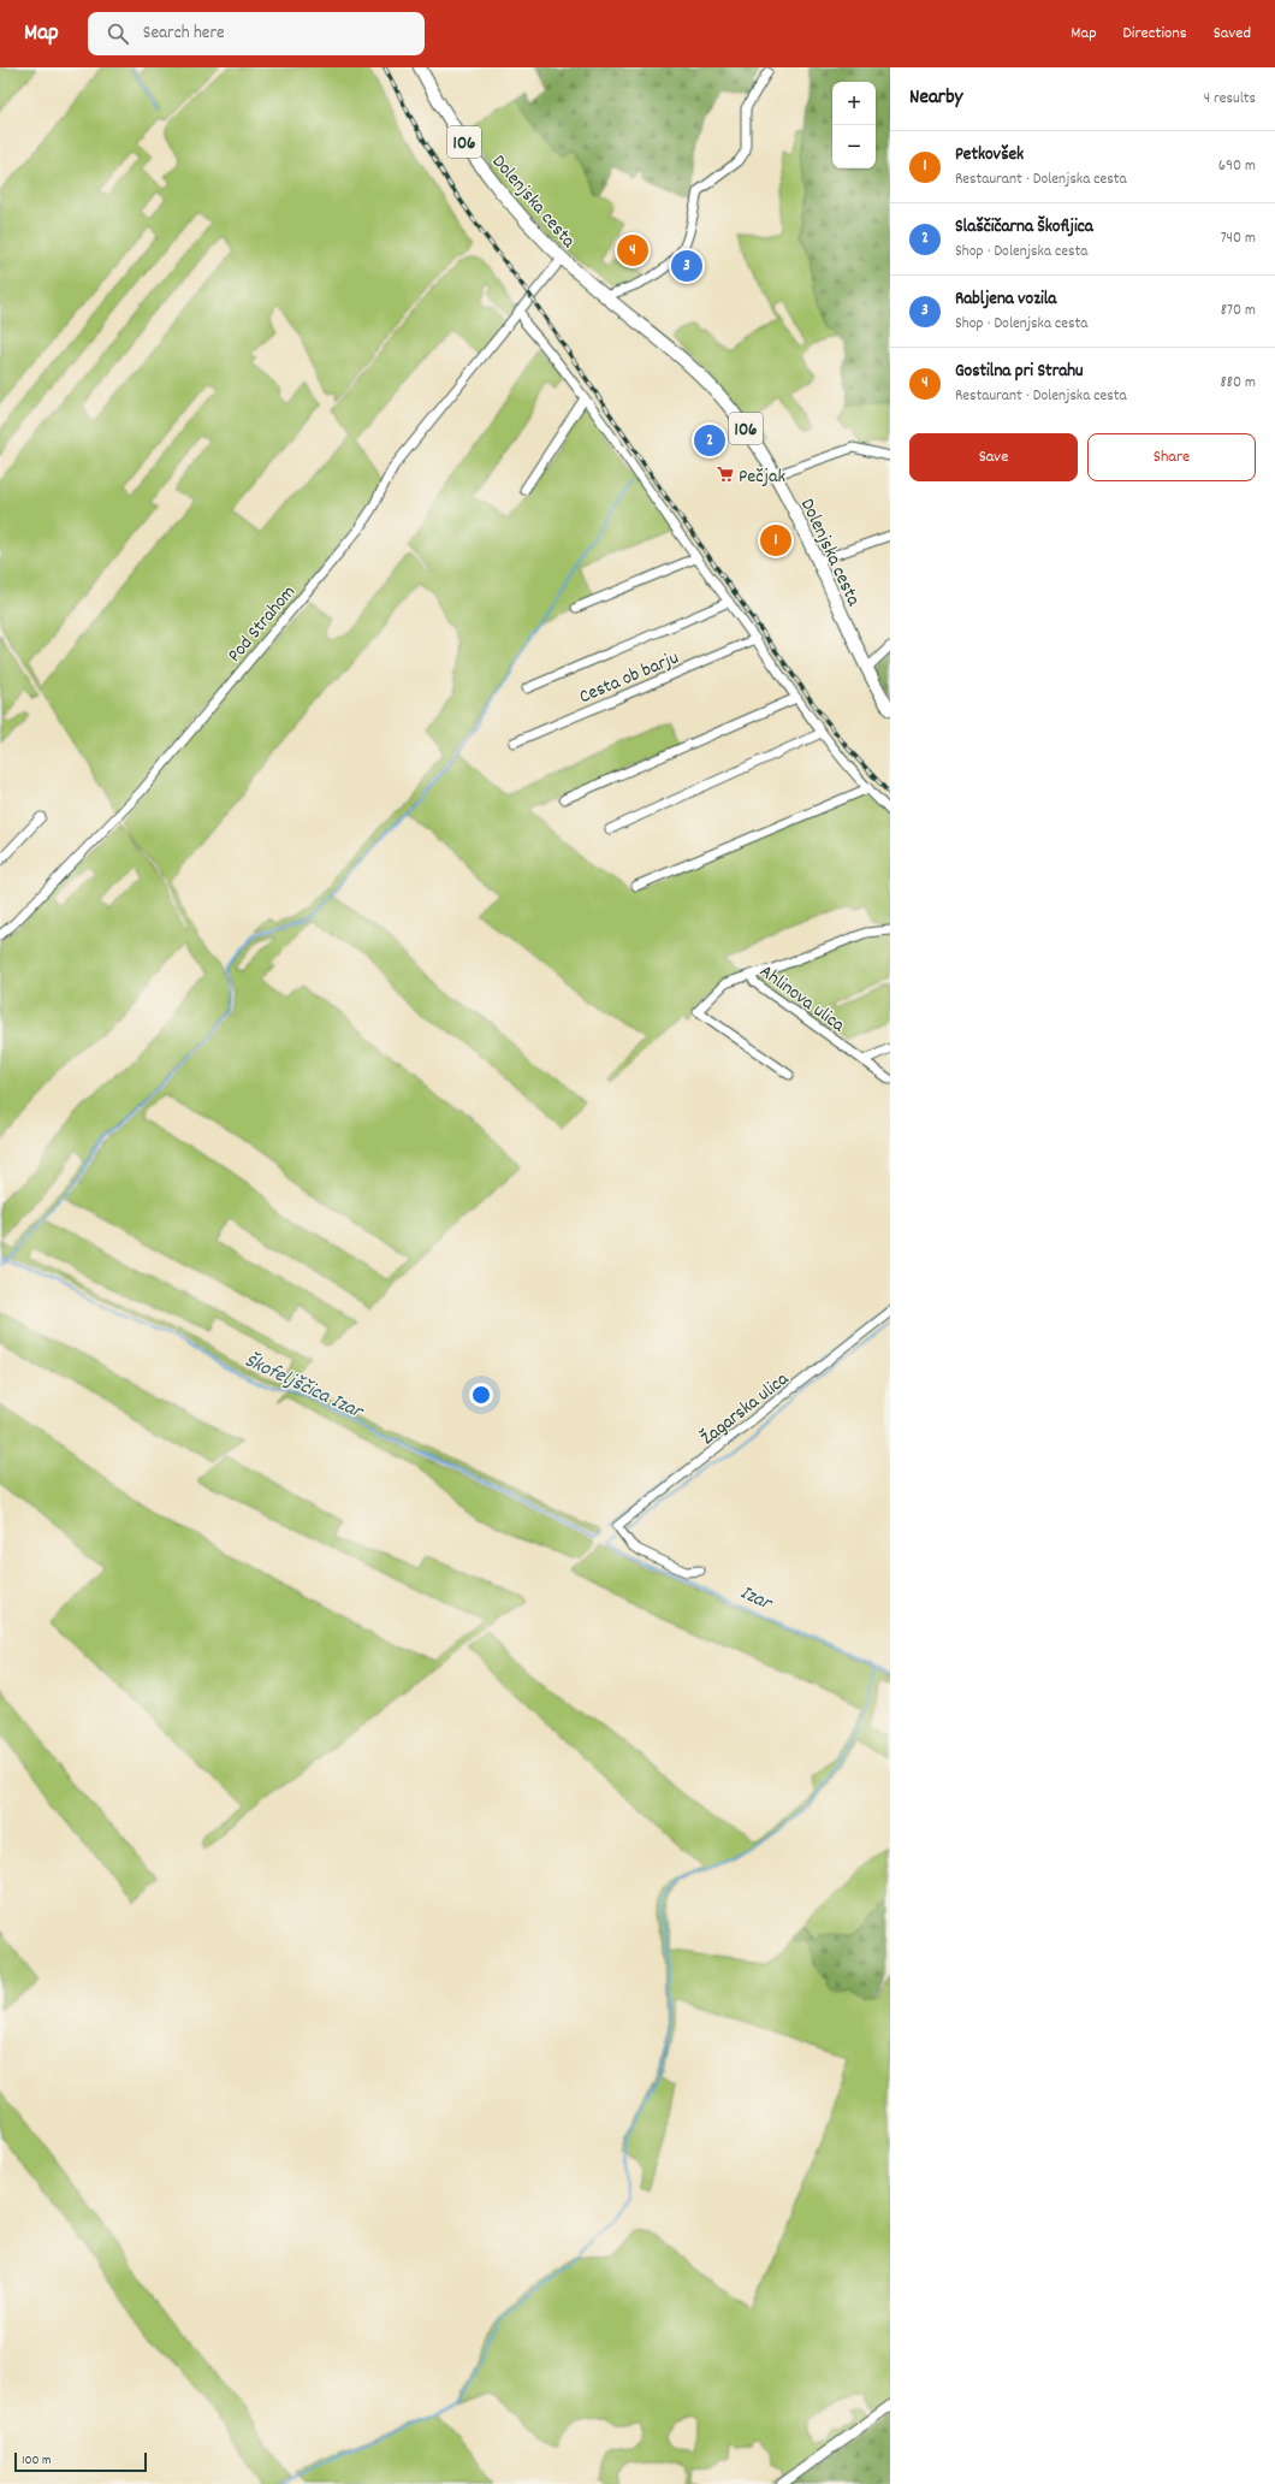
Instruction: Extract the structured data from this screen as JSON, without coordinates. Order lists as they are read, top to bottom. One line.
{"streets":{"main road":["106","Dolenjska cesta"],"street":["Pod Strahom","Cesta ob barju","Ahlinova ulica","Žagarska ulica"]},"crossings":[["Dolenjska cesta","Pod Strahom"]],"water":["Škofeljščica Izar","Izar"],"places":{"supermarket":["Pečjak"]},"scale_bar":"100 m","page":{"header":"Map","search":"Search here","nav":["Map","Directions","Saved"],"heading":["Nearby","4 results"],"map_buttons":["+","−"],"list":[{"mark":"1","name":"Petkovšek","note":"Restaurant · Dolenjska cesta","value":"690 m"},{"mark":"2","name":"Slaščičarna Škofljica","note":"Shop · Dolenjska cesta","value":"740 m"},{"mark":"3","name":"Rabljena vozila","note":"Shop · Dolenjska cesta","value":"870 m"},{"mark":"4","name":"Gostilna pri Strahu","note":"Restaurant · Dolenjska cesta","value":"880 m"}],"pins":["4","3","2","1"],"buttons":["Save","Share"],"scale":"100 m"}}
